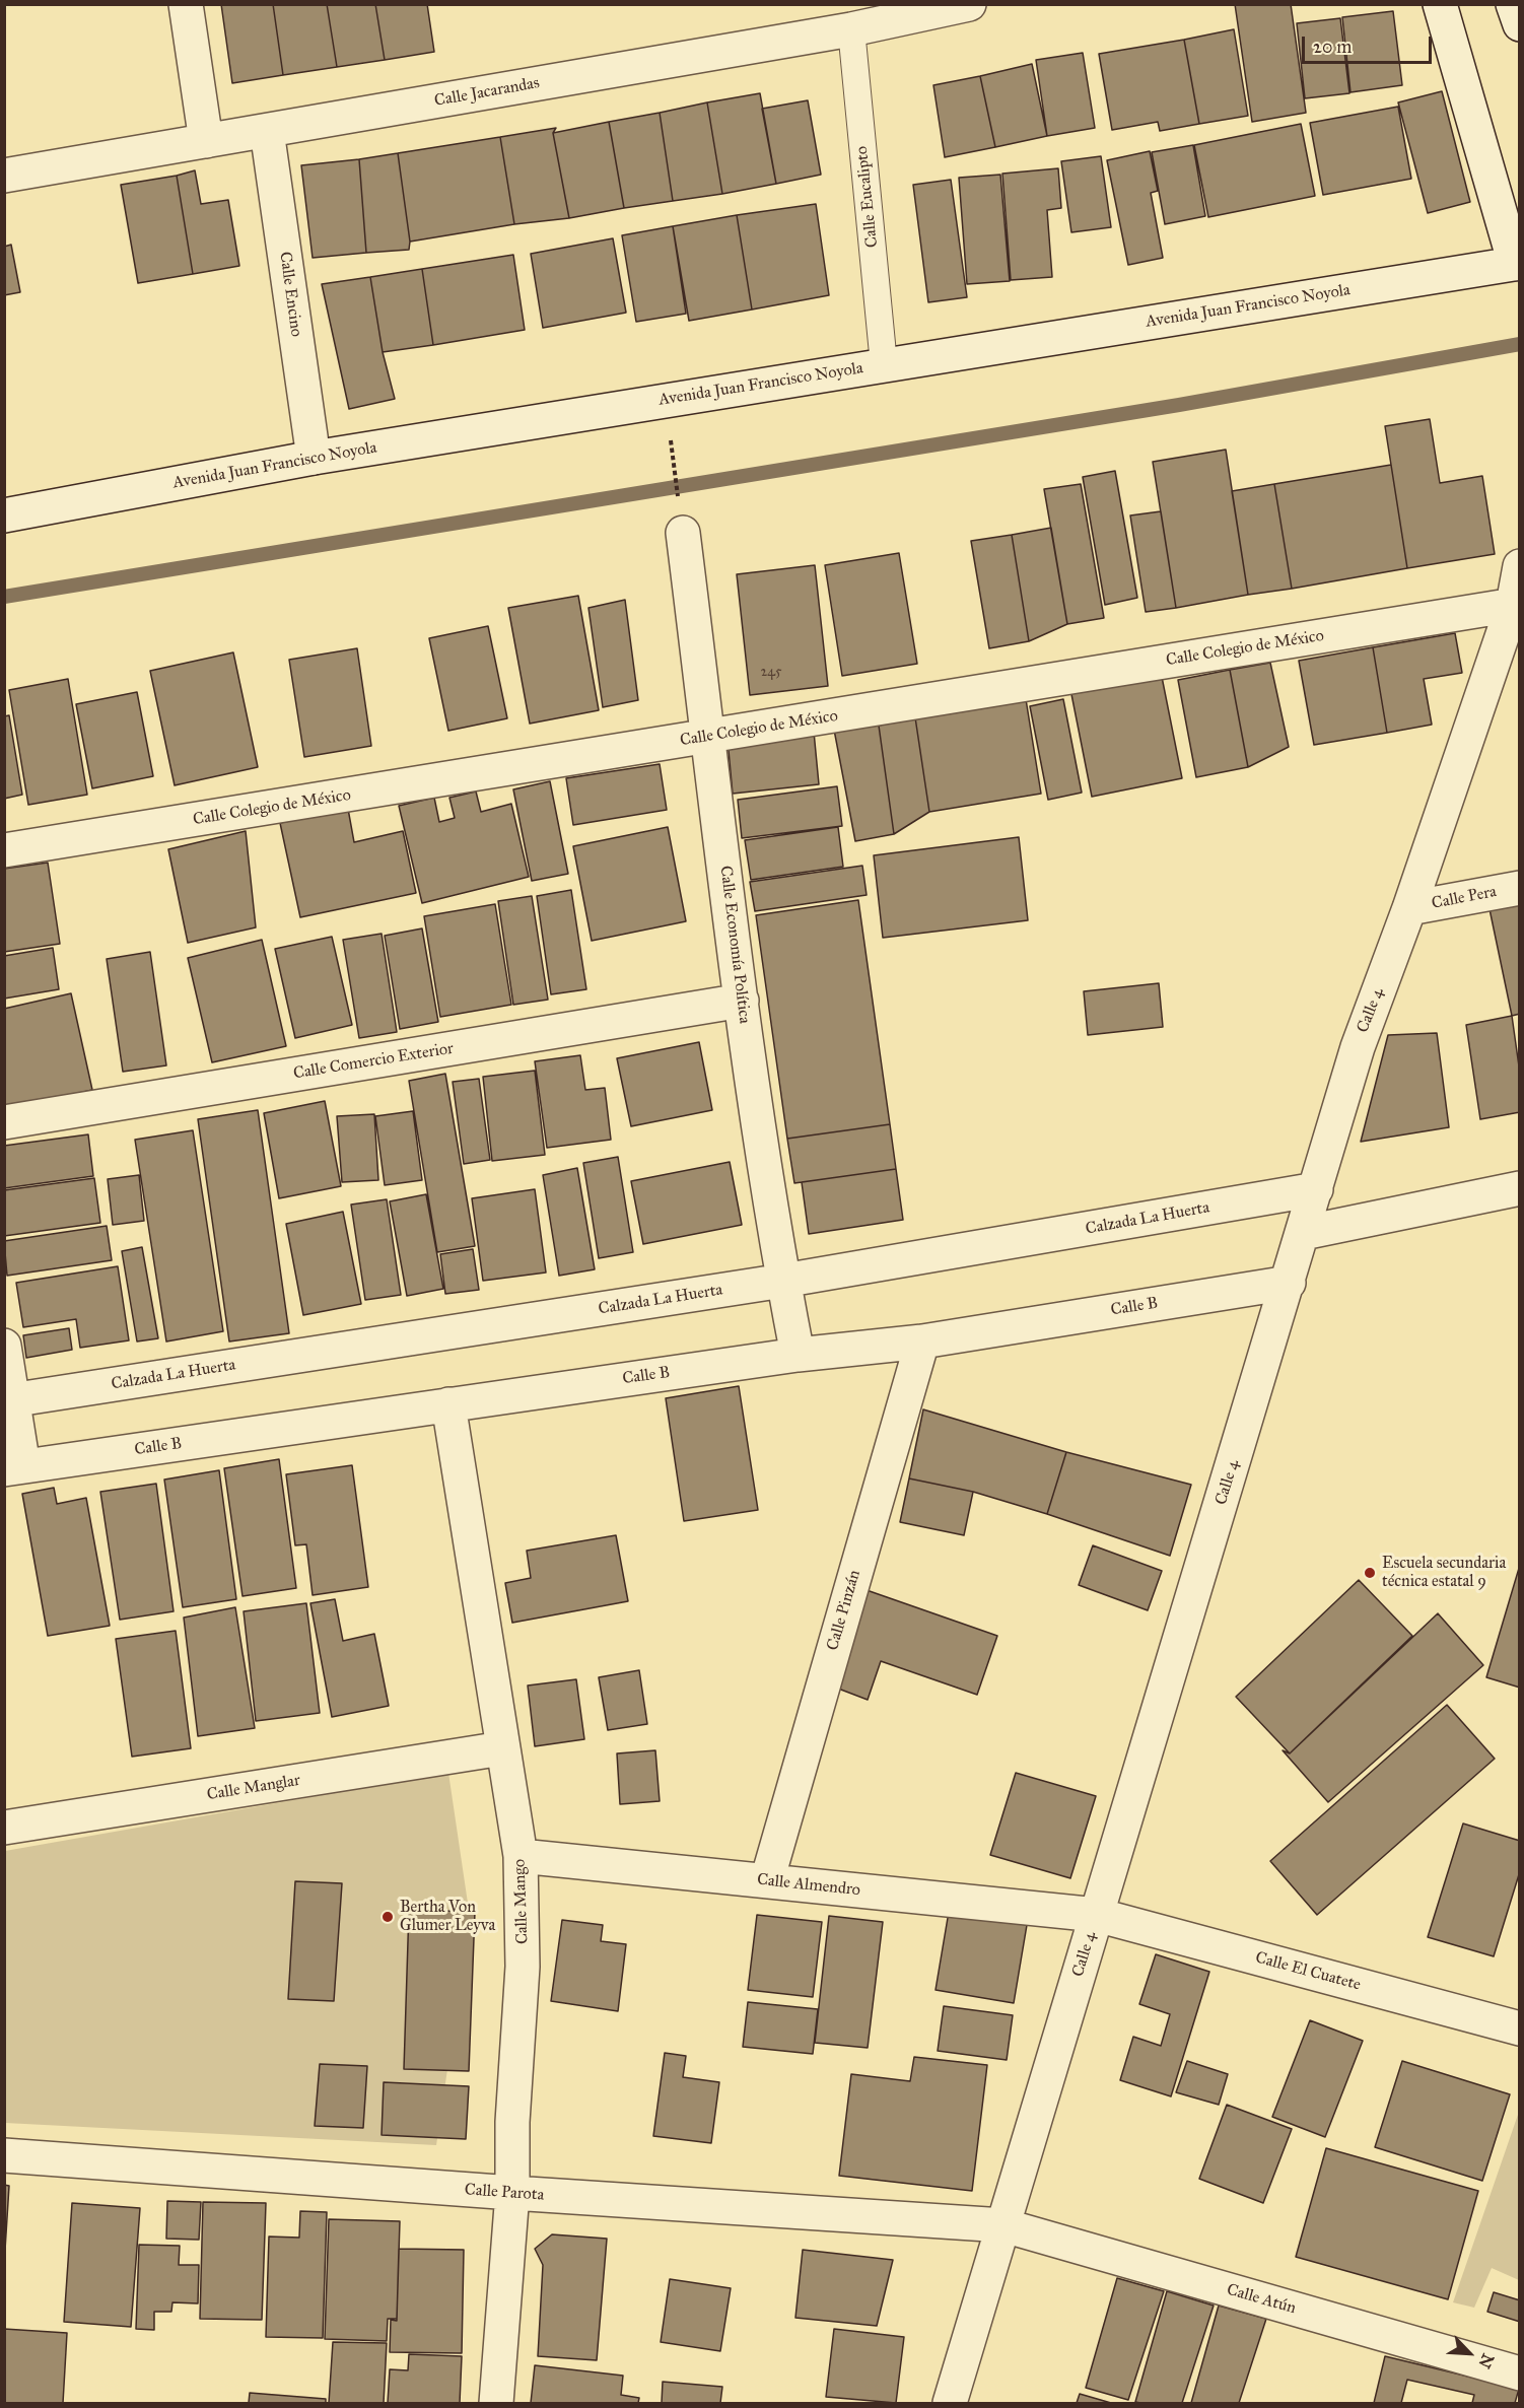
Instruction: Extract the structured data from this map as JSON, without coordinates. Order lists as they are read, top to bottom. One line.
{"streets":{"street":["Calle Jacarandas","Calle Encino","Avenida Juan Francisco Noyola","Calle Colegio de México","Calle Pera","Calle Economía Política","Calle 4","Calle Comercio Exterior","Calzada La Huerta","Calle B","Calle Pinzán","Calle Manglar","Calle Almendro","Calle Mango","Calle El Cuatete","Calle Parota","Calle Atún"],"lane":["Calle Eucalipto"]},"crossings":[["Calle Jacarandas","Calle Eucalipto"],["Calle Jacarandas","Calle Encino"],["Calle Eucalipto","Avenida Juan Francisco Noyola"],["Calle Encino","Avenida Juan Francisco Noyola"],["Calle Colegio de México","Calle Economía Política"],["Calle Colegio de México","Calle 4"],["Calle Pera","Calle 4"],["Calle Economía Política","Calle Comercio Exterior"],["Calle Economía Política","Calzada La Huerta"],["Calle Economía Política","Calle B"],["Calle 4","Calzada La Huerta"],["Calle 4","Calle B"],["Calle 4","Calle Almendro"],["Calle 4","Calle El Cuatete"],["Calle 4","Calle Parota"],["Calle 4","Calle Atún"],["Calle B","Calle Pinzán"],["Calle B","Calle Mango"],["Calle Pinzán","Calle Almendro"],["Calle Manglar","Calle Mango"],["Calle Almendro","Calle Mango"],["Calle Almendro","Calle El Cuatete"],["Calle Mango","Calle Parota"],["Calle Parota","Calle Atún"]],"places":["Escuela secundaria técnica estatal 9","Bertha Von Glumer Leyva"],"house_numbers":["245"],"scale_bar":"20 m","north":"bottom right"}
